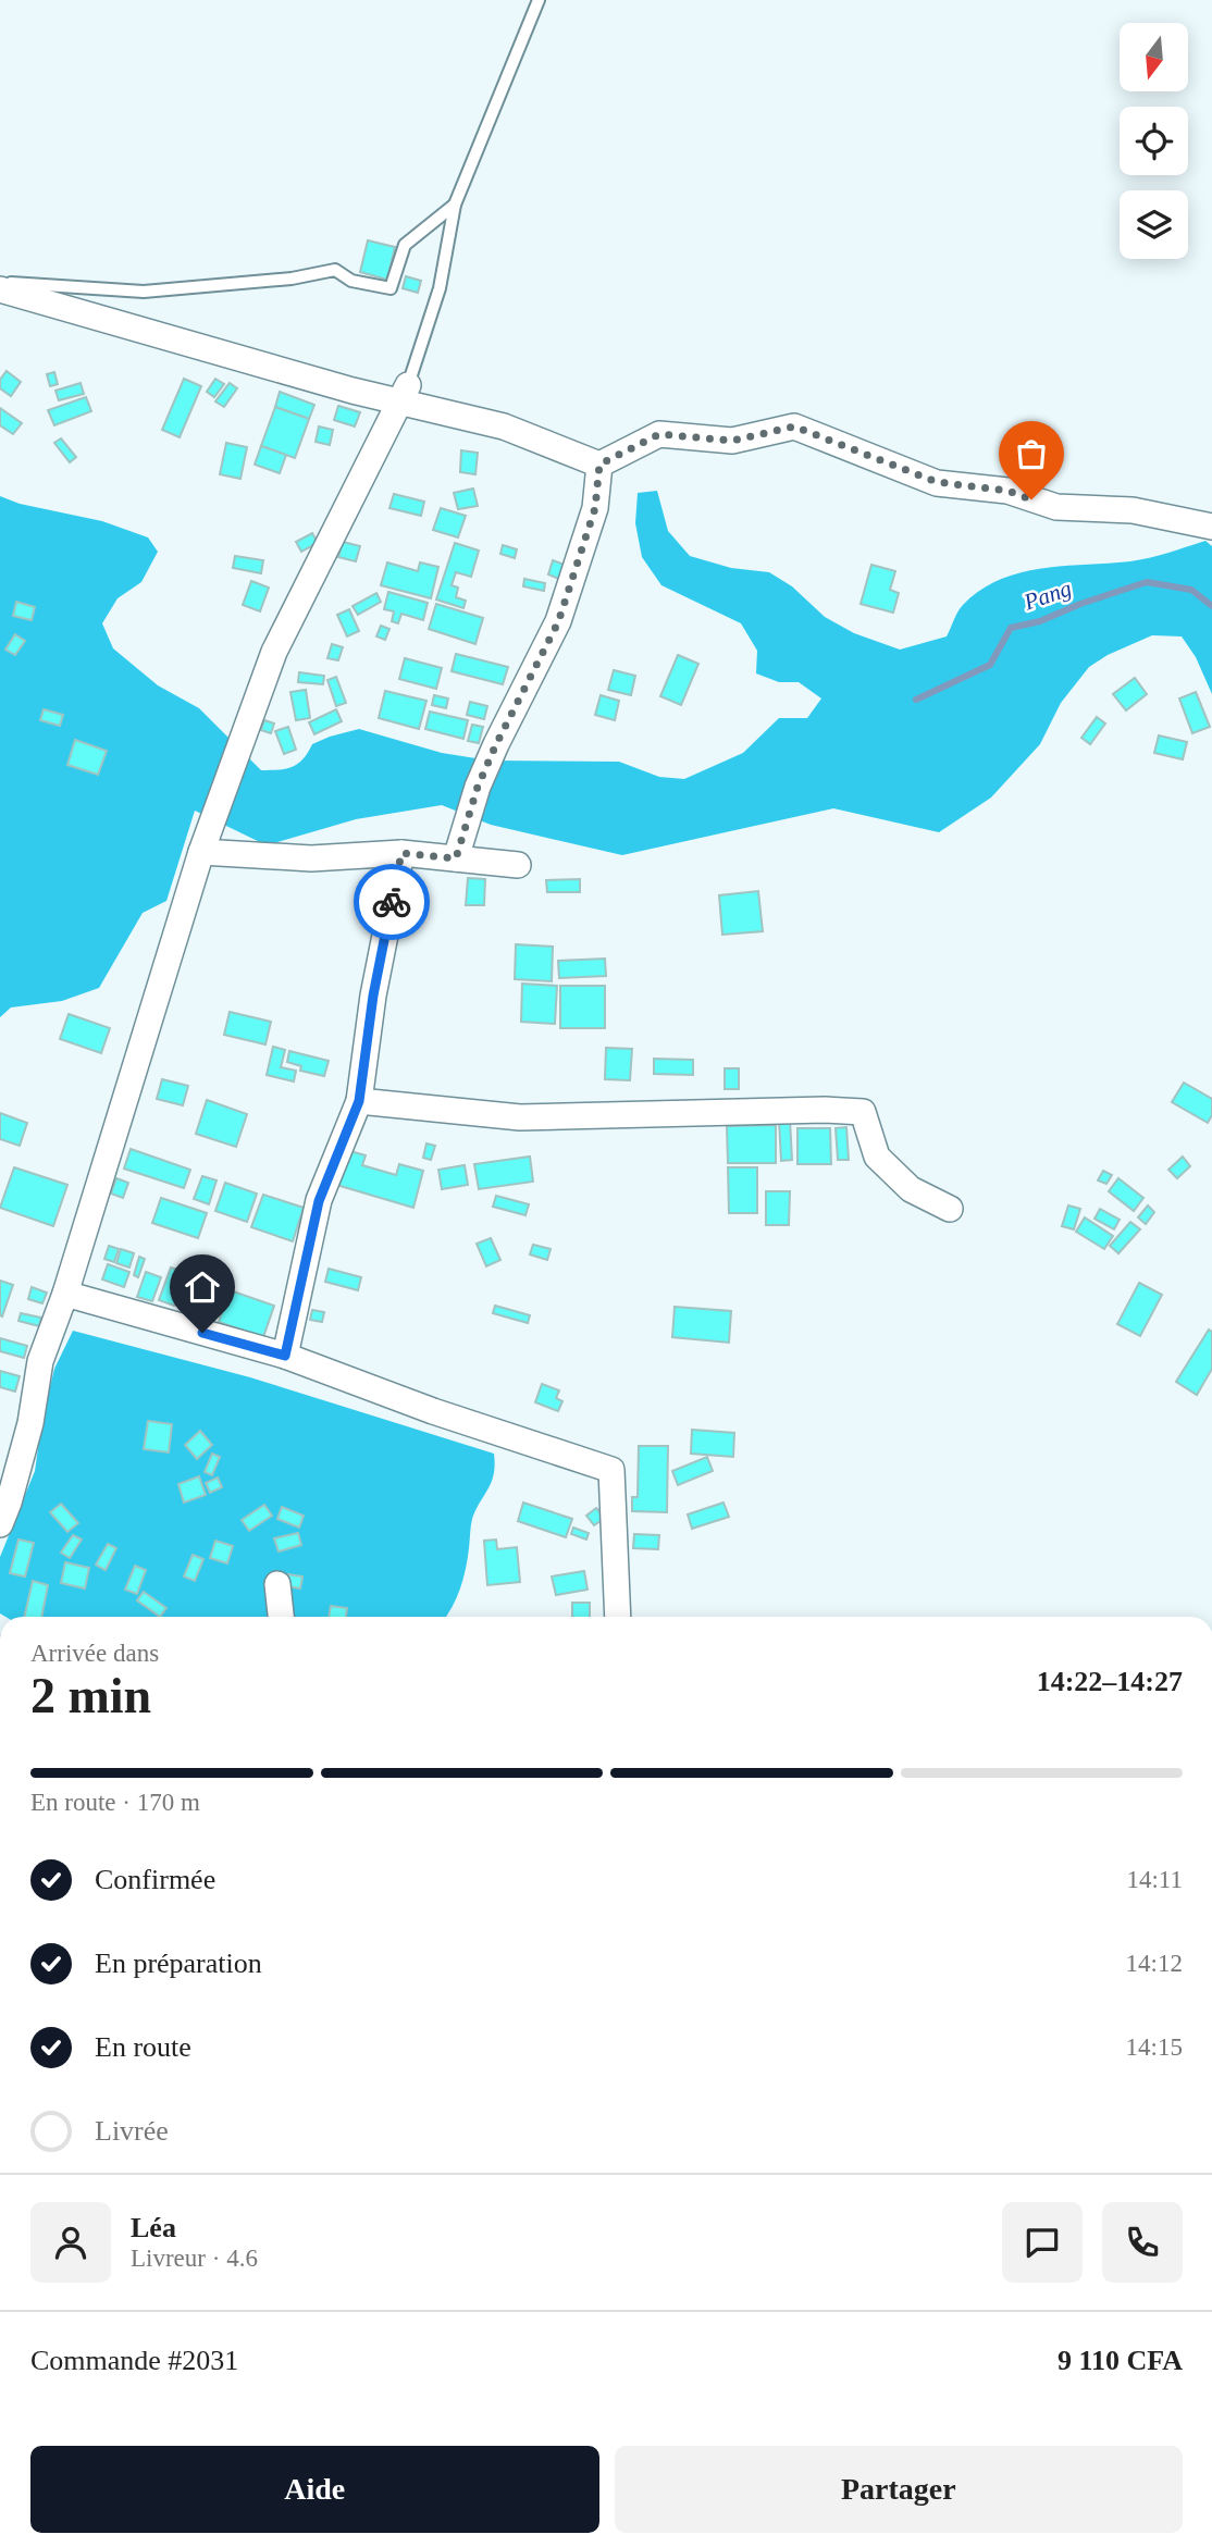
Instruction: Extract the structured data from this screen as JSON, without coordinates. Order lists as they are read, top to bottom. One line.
{"water":["Pang"],"north":"bottom","page":{"heading":["2 min","Arrivée dans","14:22–14:27"],"panel":["Léa","Livreur · 4.6","Commande #2031","9 110 CFA"],"bar":"En route · 170 m","list":[["Confirmée","14:11"],["En préparation","14:12"],["En route","14:15"],"Livrée"],"buttons":["Aide","Partager"]}}
